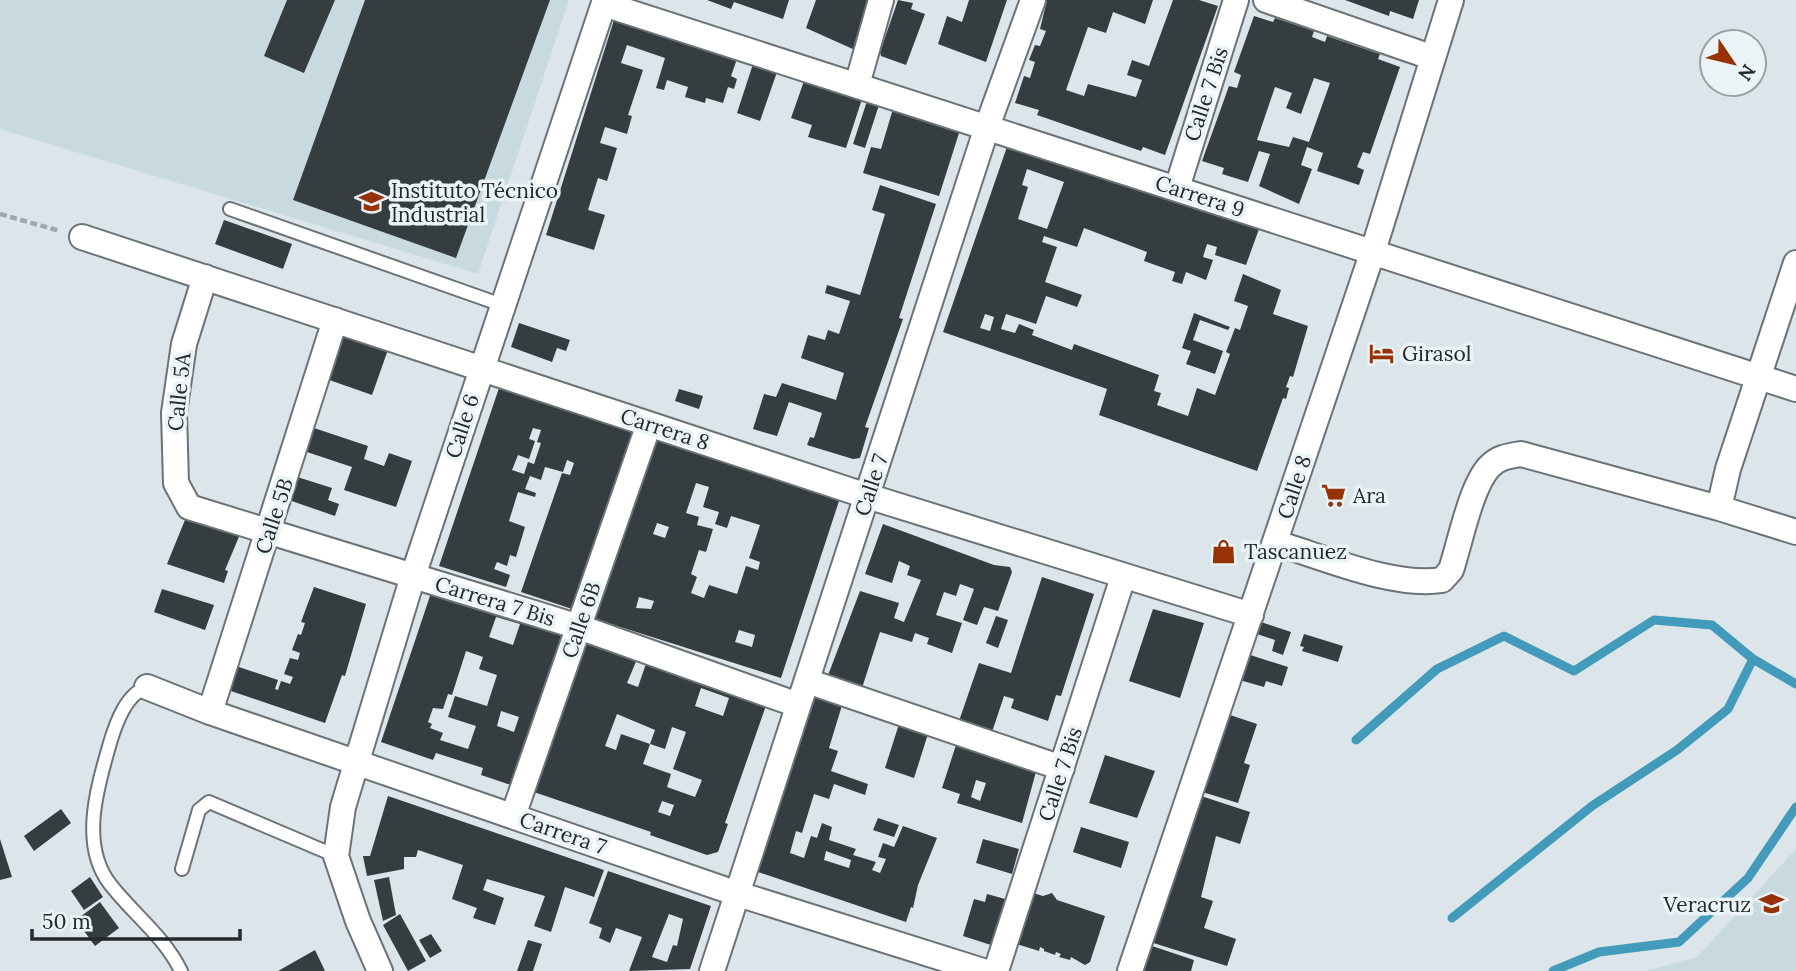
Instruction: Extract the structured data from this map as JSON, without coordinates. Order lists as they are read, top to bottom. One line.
{"streets":{"street":["Calle 7 Bis","Carrera 9","Calle 5A","Calle 6","Carrera 8","Calle 7","Calle 8","Calle 5B","Carrera 7 Bis","Calle 6B","Carrera 7"]},"crossings":[["Calle 7 Bis","Carrera 9"],["Calle 7 Bis","Carrera 8"],["Carrera 9","Calle 6"],["Carrera 9","Calle 7"],["Carrera 9","Calle 8"],["Calle 5A","Carrera 8"],["Calle 5A","Carrera 7 Bis"],["Calle 6","Carrera 8"],["Calle 6","Carrera 7 Bis"],["Calle 6","Carrera 7"],["Carrera 8","Calle 7"],["Carrera 8","Calle 8"],["Carrera 8","Calle 5B"],["Carrera 8","Calle 6B"],["Calle 7","Carrera 7 Bis"],["Calle 7","Carrera 7"],["Calle 5B","Carrera 7 Bis"],["Calle 5B","Carrera 7"],["Carrera 7 Bis","Calle 6B"],["Calle 6B","Carrera 7"]],"places":{"school or university":["Instituto Técnico Industrial","Veracruz"],"hotel":["Girasol"],"supermarket":["Ara"],"shop":["Tascanuez"]},"scale_bar":"50 m","north":"bottom right"}
